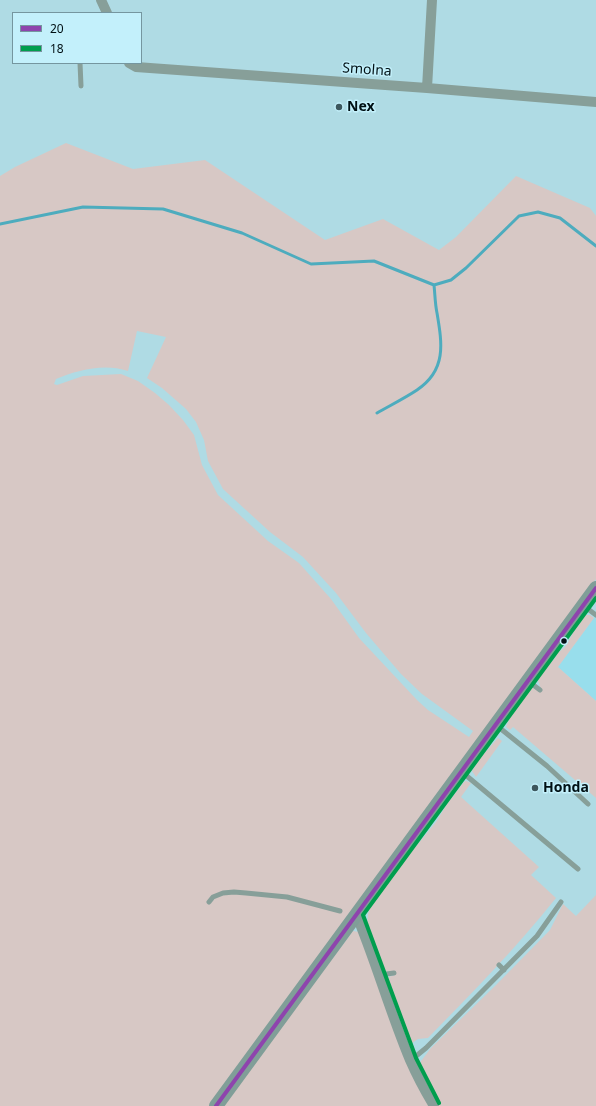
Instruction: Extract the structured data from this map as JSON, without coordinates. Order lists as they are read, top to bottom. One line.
{"streets":{"street":["Smolna"]},"places":["Nex","Honda"],"lines":["transit line 20","transit line 18"],"legend":["20","18"]}
